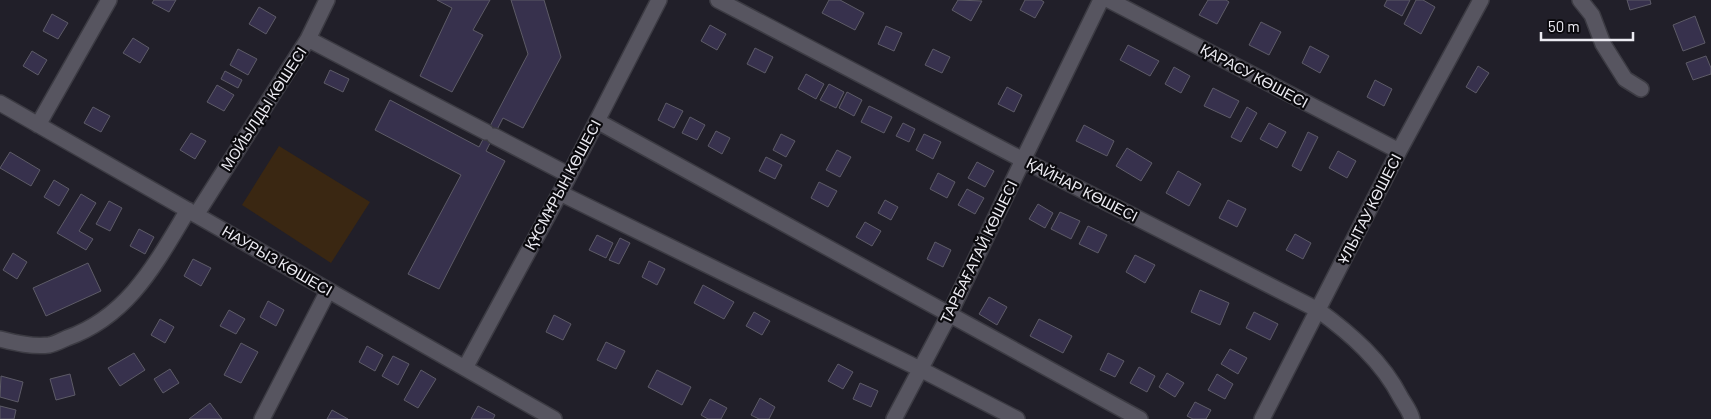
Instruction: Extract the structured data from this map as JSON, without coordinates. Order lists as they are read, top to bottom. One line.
{"streets":{"street":["ҚАРАСУ КӨШЕСІ","МОЙЫЛДЫ КӨШЕСІ","ҚҰСМҰРЫН КӨШЕСІ","ҚАЙНАР КӨШЕСІ","ҰЛЫТАУ КӨШЕСІ","ТАРБАҒАТАЙ КӨШЕСІ","НАУРЫЗ КӨШЕСІ"]},"crossings":[["ҚАРАСУ КӨШЕСІ","ҰЛЫТАУ КӨШЕСІ"],["МОЙЫЛДЫ КӨШЕСІ","НАУРЫЗ КӨШЕСІ"],["ҚҰСМҰРЫН КӨШЕСІ","НАУРЫЗ КӨШЕСІ"],["ҚАЙНАР КӨШЕСІ","ҰЛЫТАУ КӨШЕСІ"],["ҚАЙНАР КӨШЕСІ","ТАРБАҒАТАЙ КӨШЕСІ"]],"scale_bar":"50 m"}
